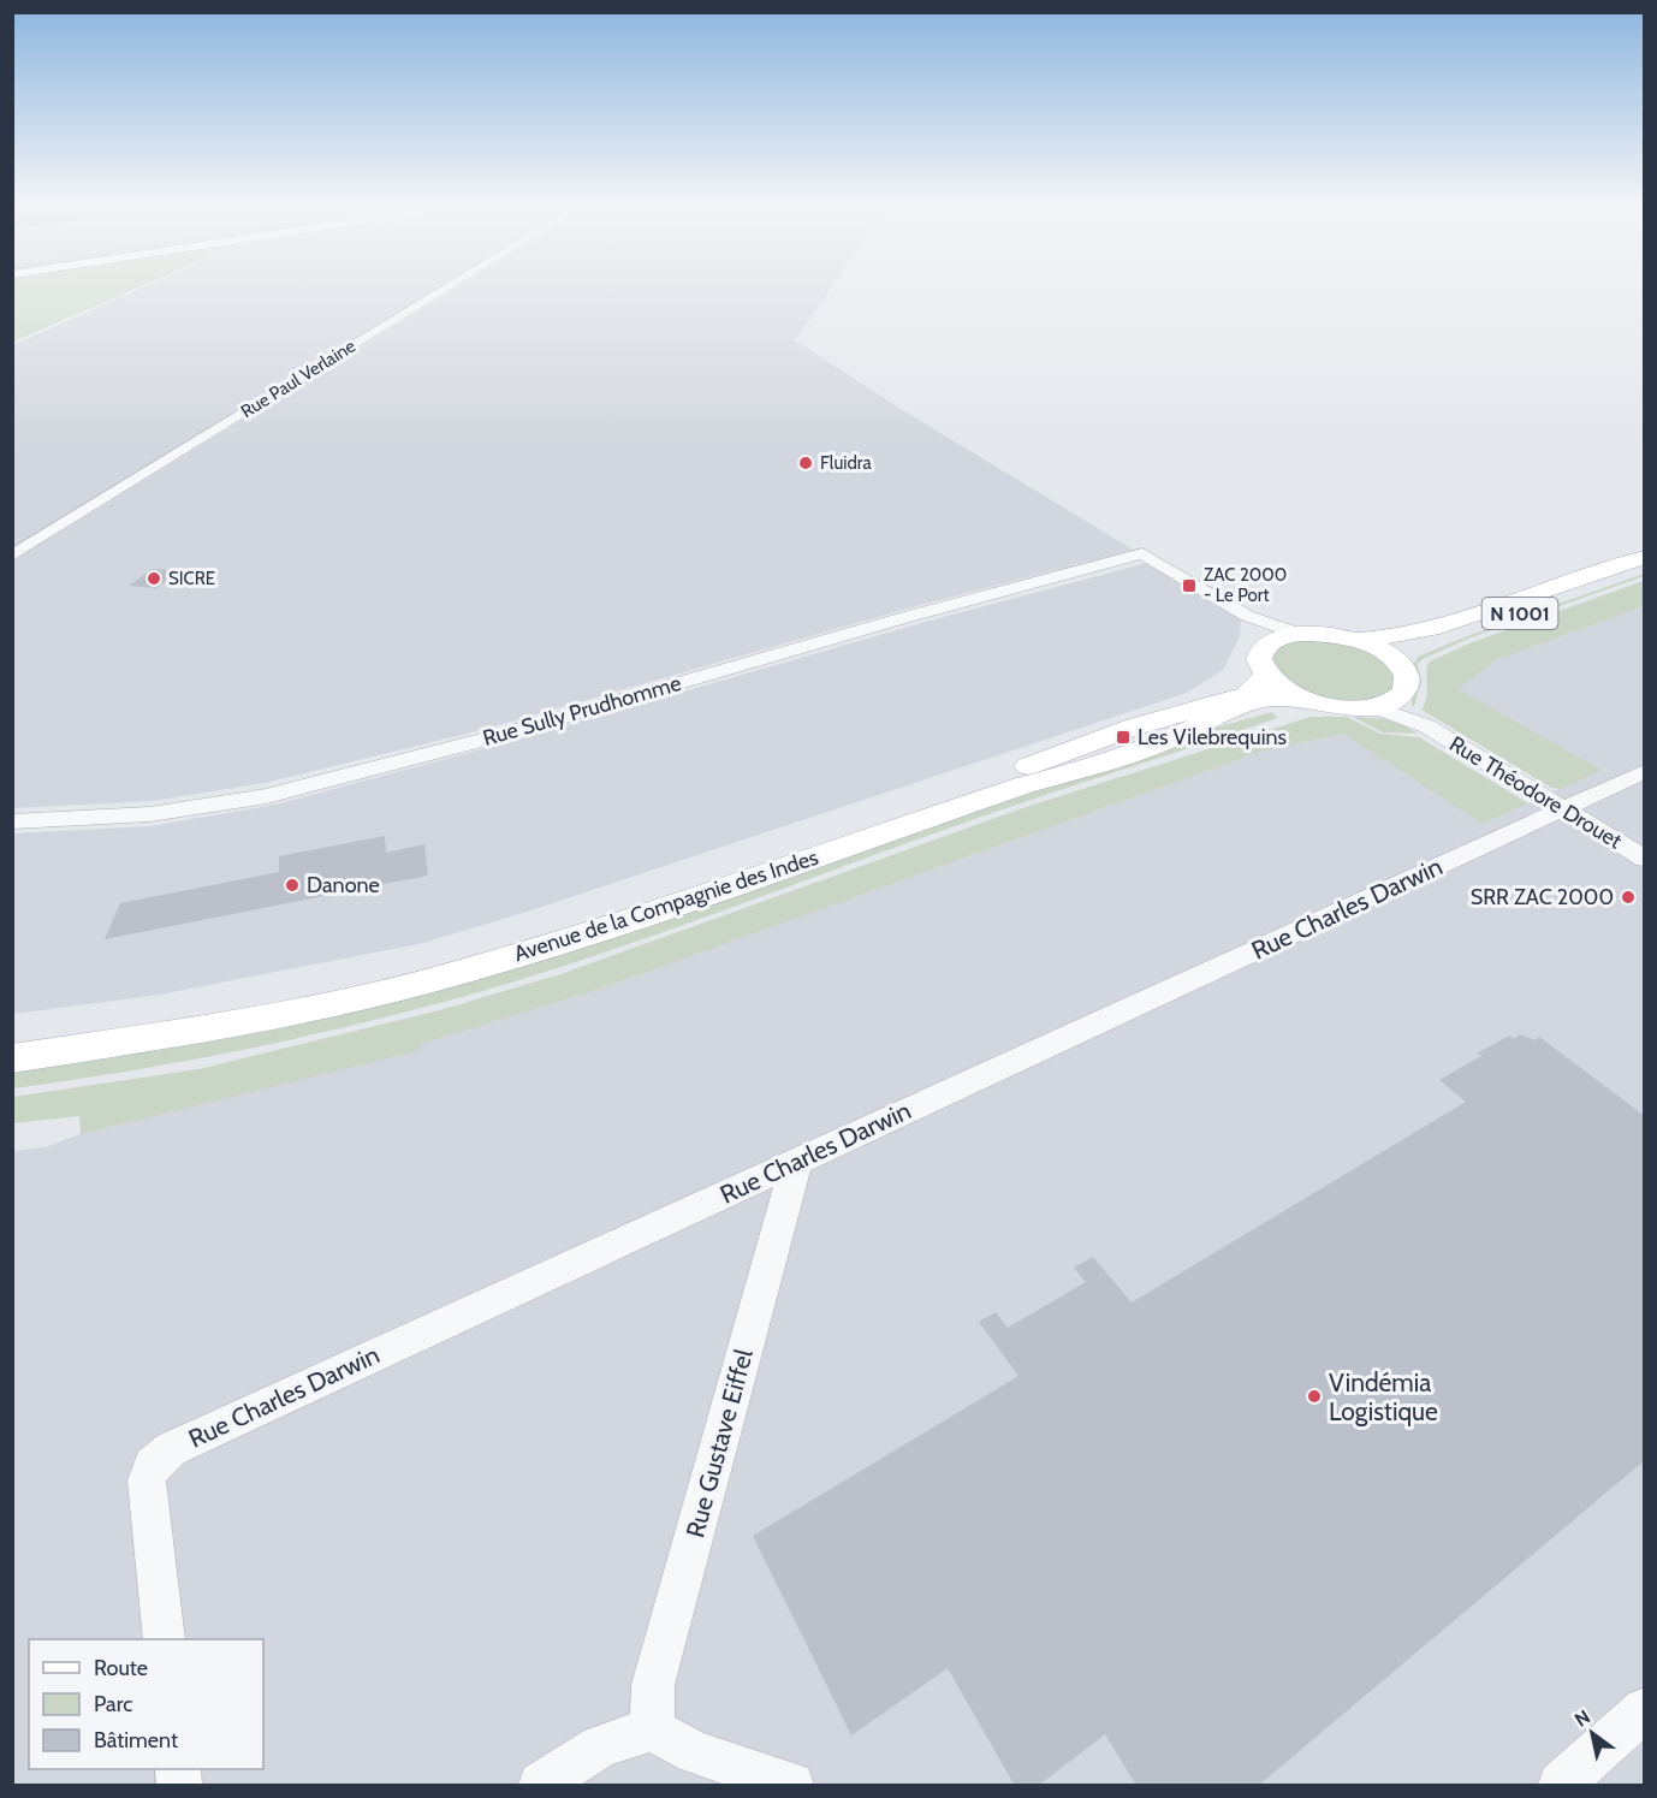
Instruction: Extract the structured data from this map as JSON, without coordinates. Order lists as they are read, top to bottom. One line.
{"streets":{"main road":["N 1001","Avenue de la Compagnie des Indes"],"street":["Rue Paul Verlaine","Rue Sully Prudhomme","Rue Théodore Drouet","Rue Charles Darwin","Rue Gustave Eiffel"]},"crossings":[["Rue Théodore Drouet","Rue Charles Darwin"],["Rue Charles Darwin","Rue Gustave Eiffel"]],"places":{"other":["Fluidra","SICRE","Danone","SRR ZAC 2000","Vindémia Logistique"],"transit":["ZAC 2000 - Le Port","Les Vilebrequins"]},"legend":["Route","Parc","Bâtiment"],"north":"top left"}
